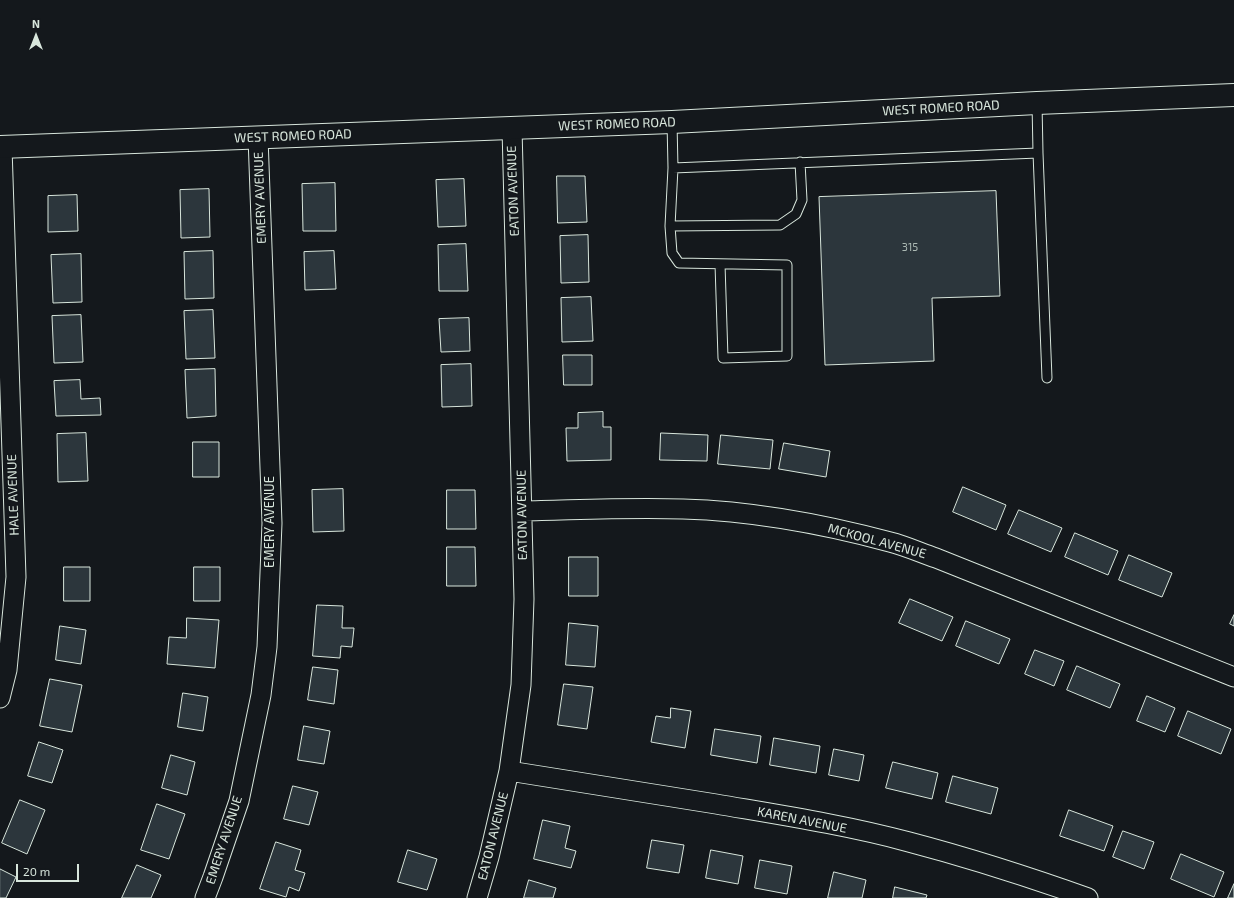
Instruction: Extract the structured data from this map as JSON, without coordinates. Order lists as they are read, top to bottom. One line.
{"streets":{"main road":["WEST ROMEO ROAD"],"street":["EATON AVENUE","EMERY AVENUE","HALE AVENUE","MCKOOL AVENUE","KAREN AVENUE"]},"crossings":[["WEST ROMEO ROAD","EATON AVENUE"],["WEST ROMEO ROAD","EMERY AVENUE"],["WEST ROMEO ROAD","HALE AVENUE"],["EATON AVENUE","MCKOOL AVENUE"],["EATON AVENUE","KAREN AVENUE"]],"house_numbers":["315"],"scale_bar":"20 m","north":"top"}
